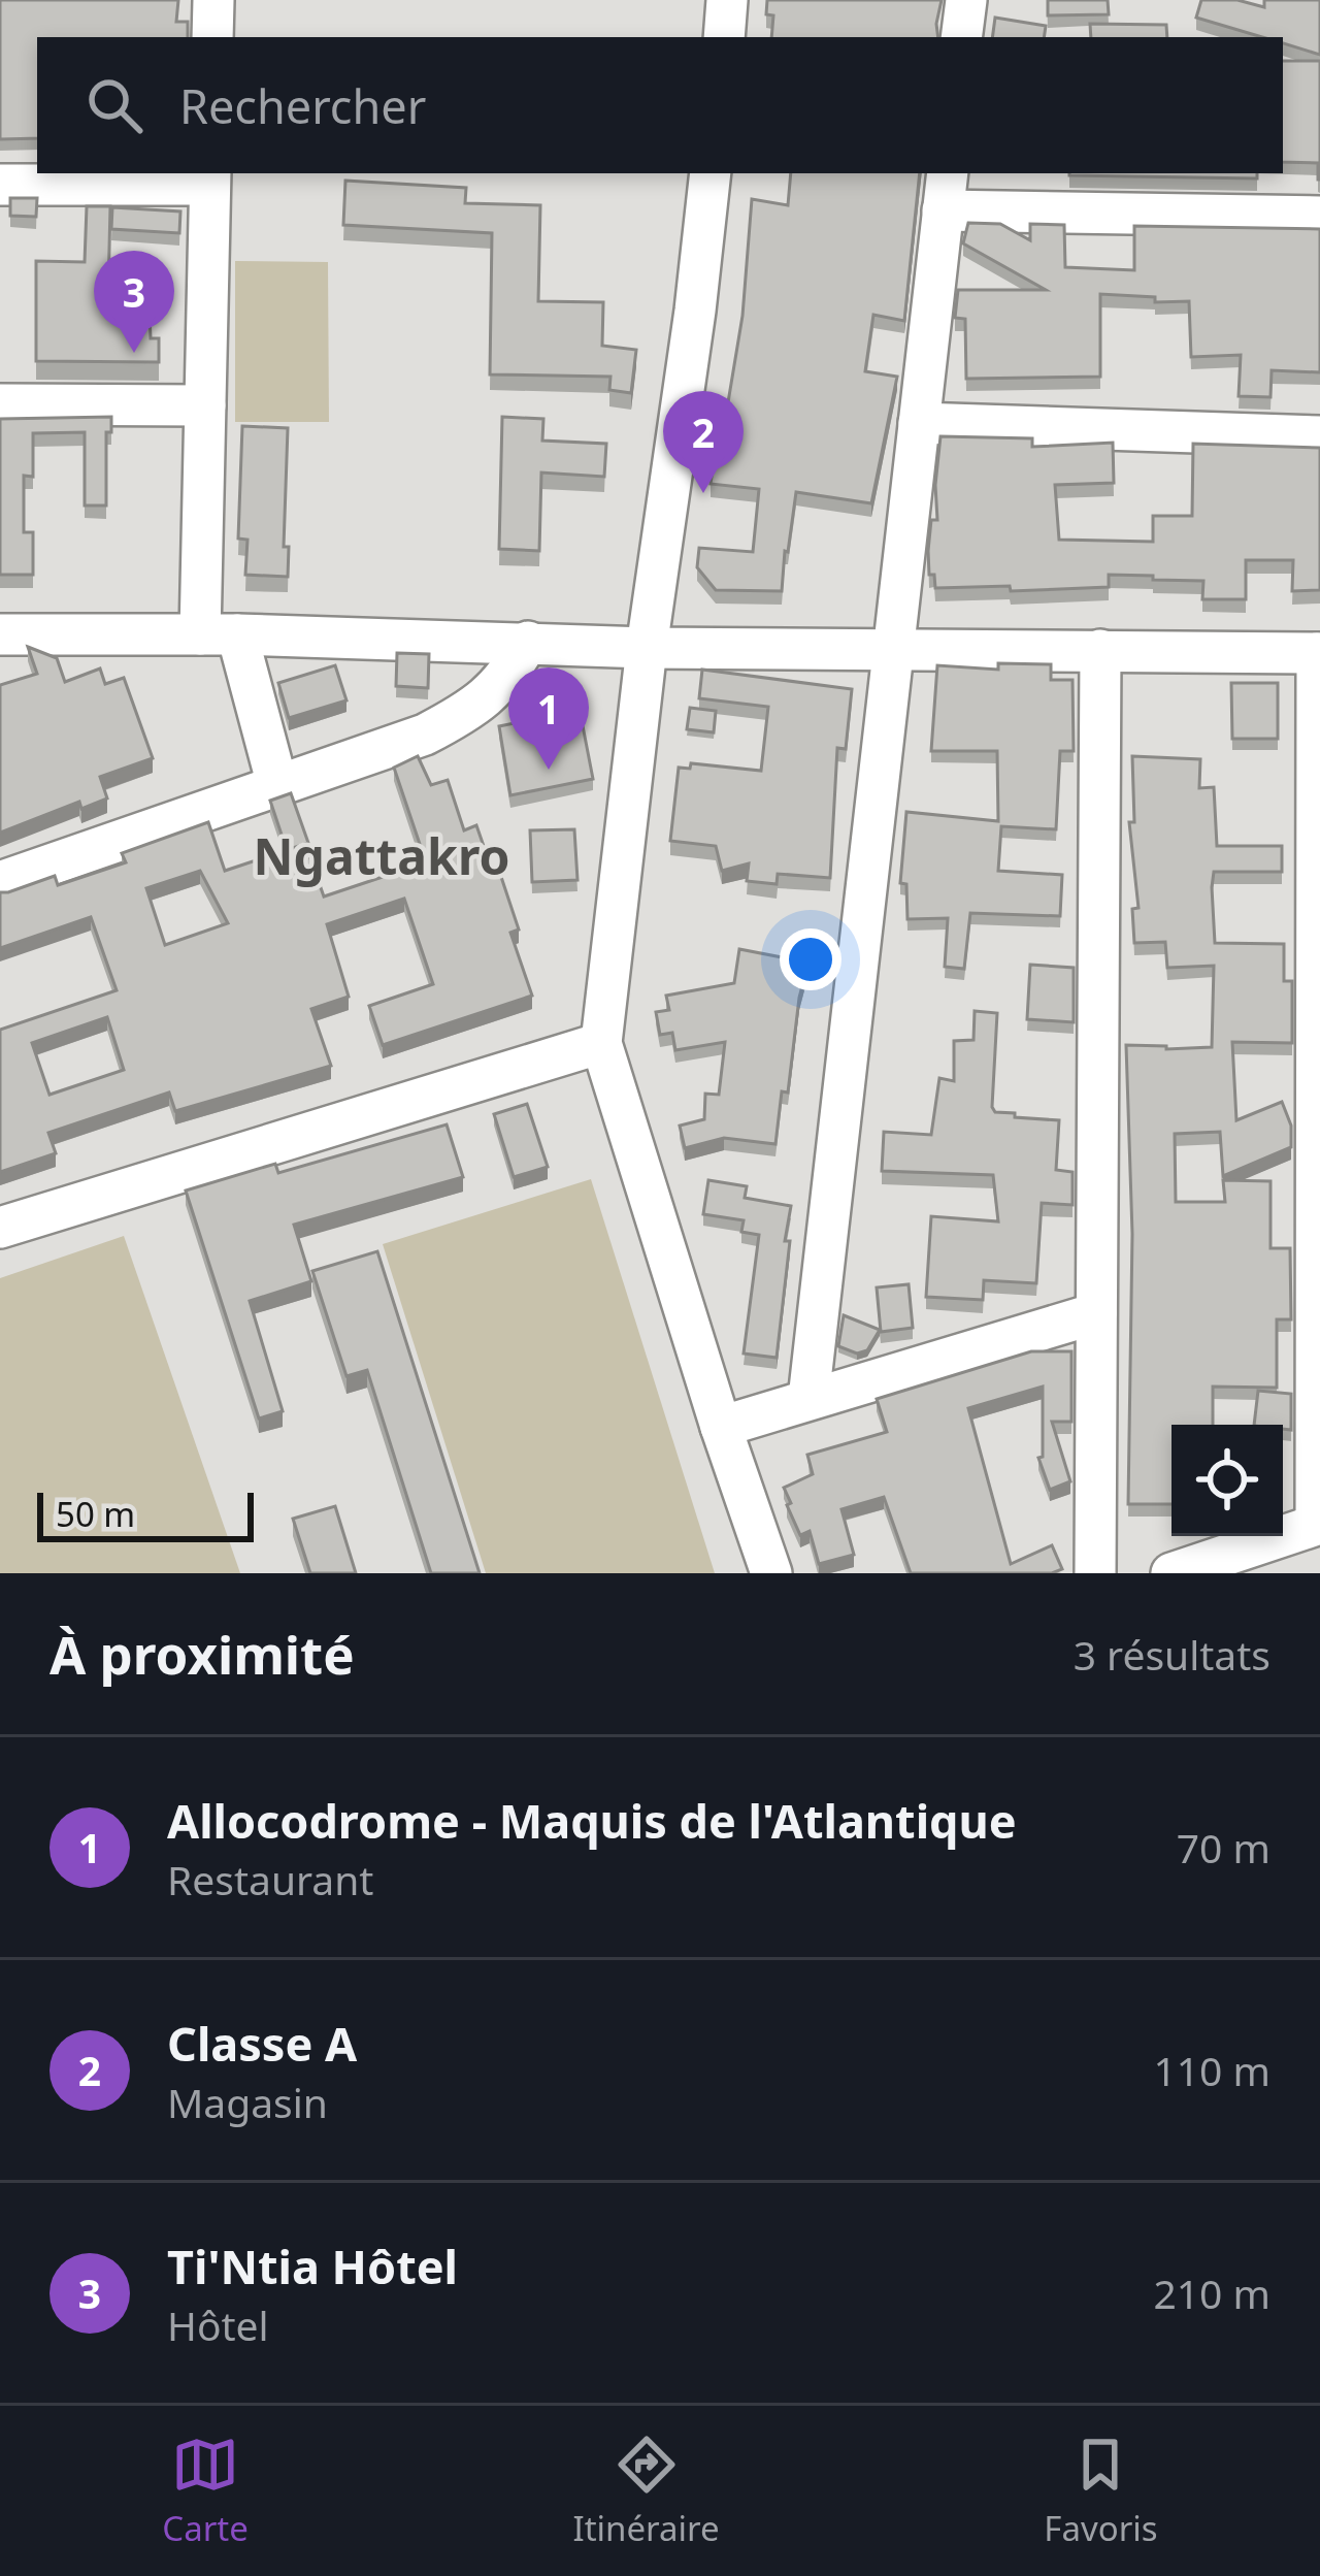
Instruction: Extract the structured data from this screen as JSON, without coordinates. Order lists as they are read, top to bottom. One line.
{"districts":["Ngattakro"],"scale_bar":"50 m","page":{"search":"Rechercher","pins":["3","2","1"],"scale":"50 m","heading":["À proximité","3 résultats"],"list":[{"mark":"1","name":"Allocodrome - Maquis de l'Atlantique","note":"Restaurant","value":"70 m"},{"mark":"2","name":"Classe A","note":"Magasin","value":"110 m"},{"mark":"3","name":"Ti'Ntia Hôtel","note":"Hôtel","value":"210 m"}],"nav":["Carte","Itinéraire","Favoris"]}}
